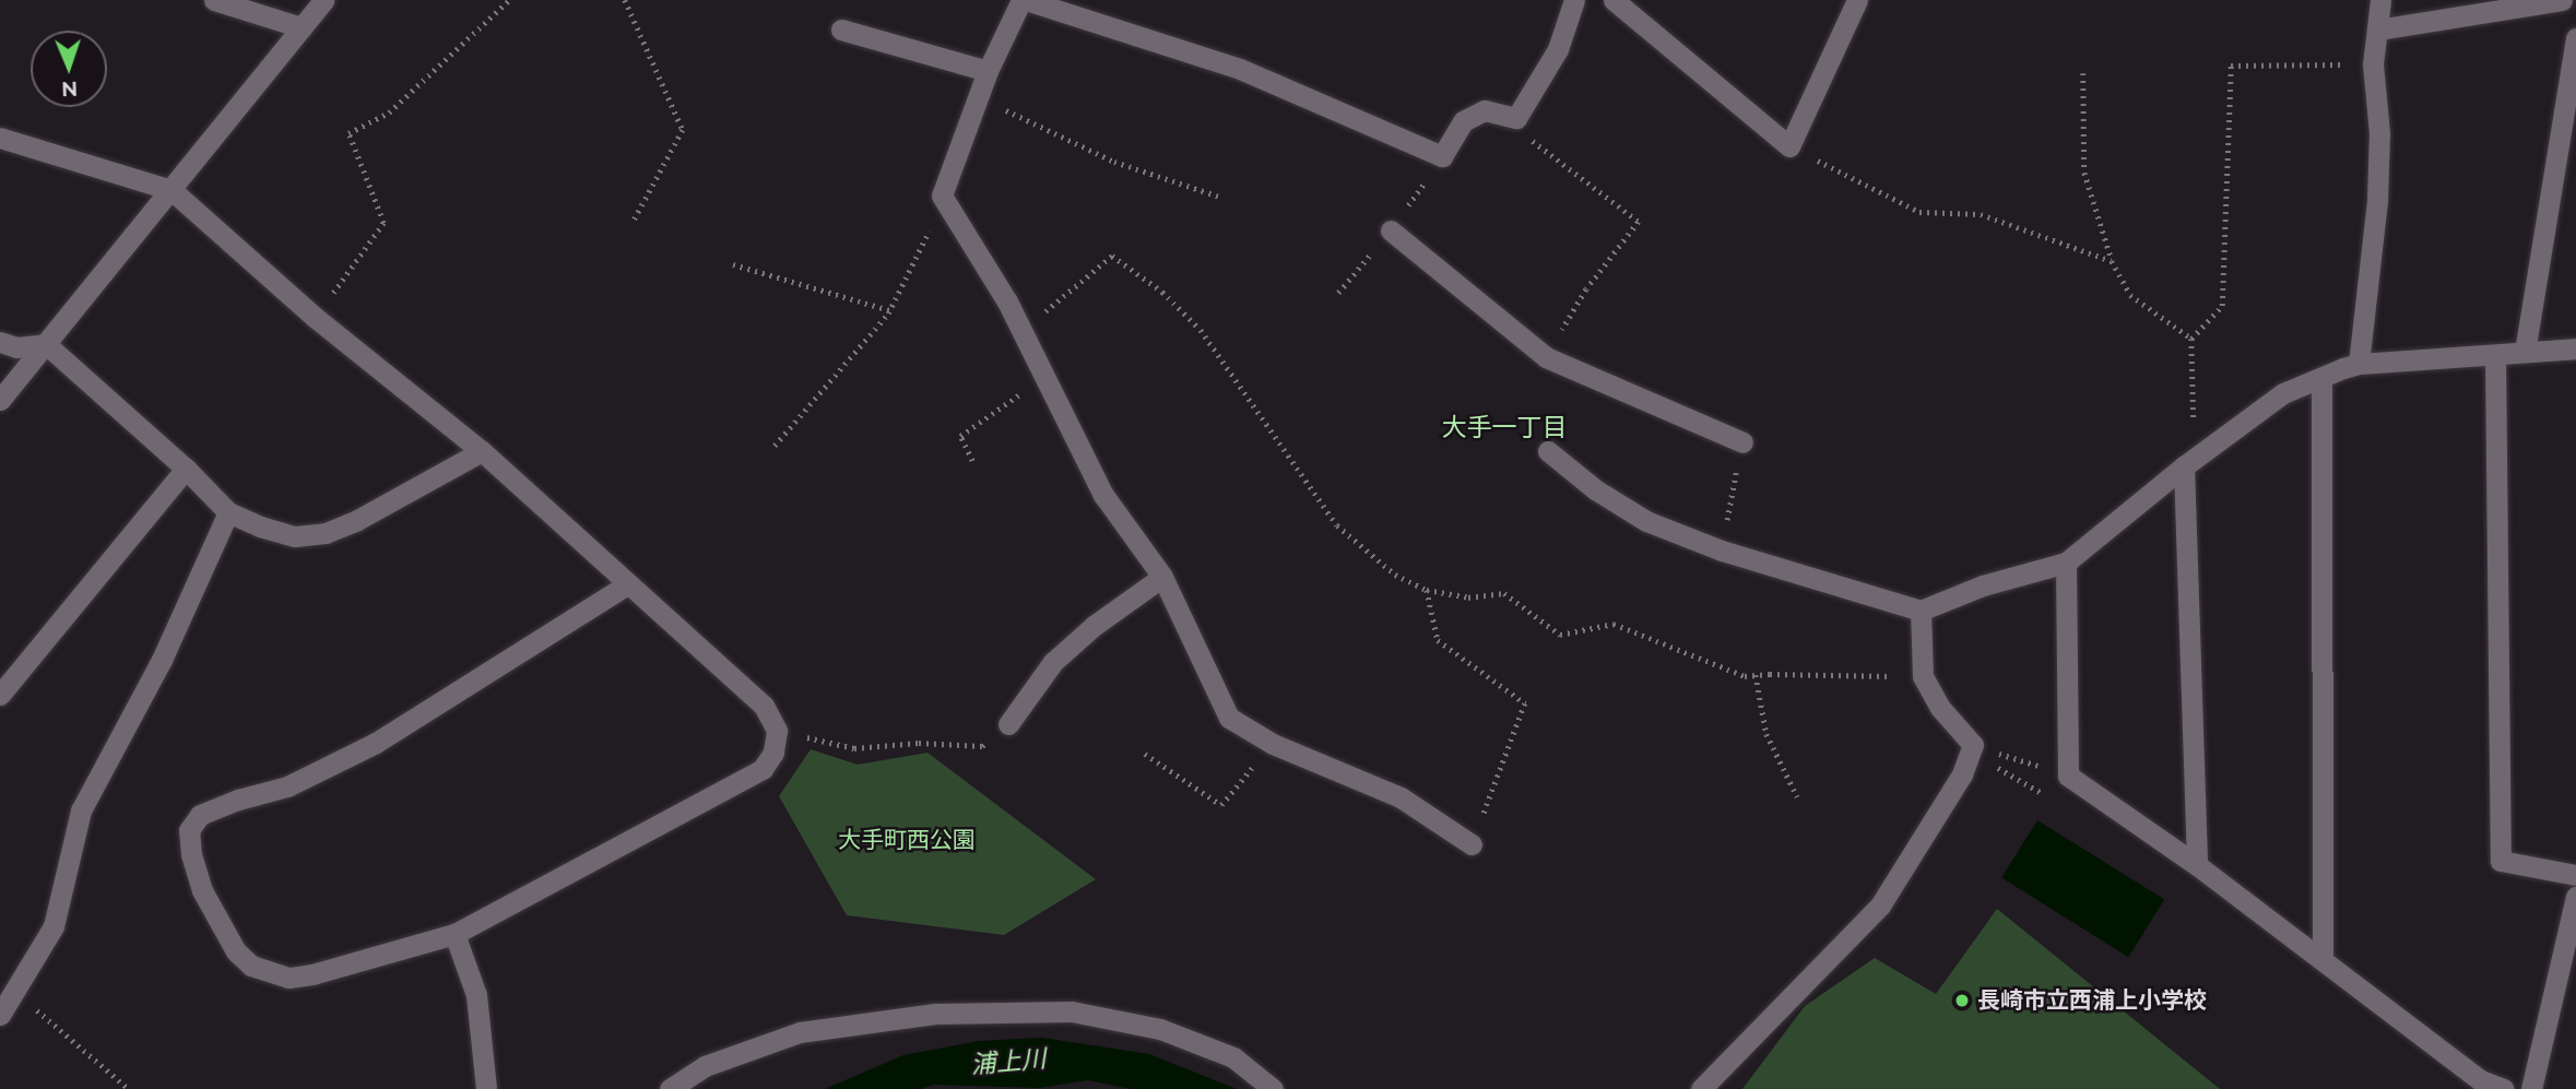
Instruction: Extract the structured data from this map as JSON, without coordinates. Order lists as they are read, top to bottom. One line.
{"districts":["大手一丁目"],"water":["浦上川"],"parks":["大手町西公園"],"places":["長崎市立西浦上小学校"],"north":"bottom"}
